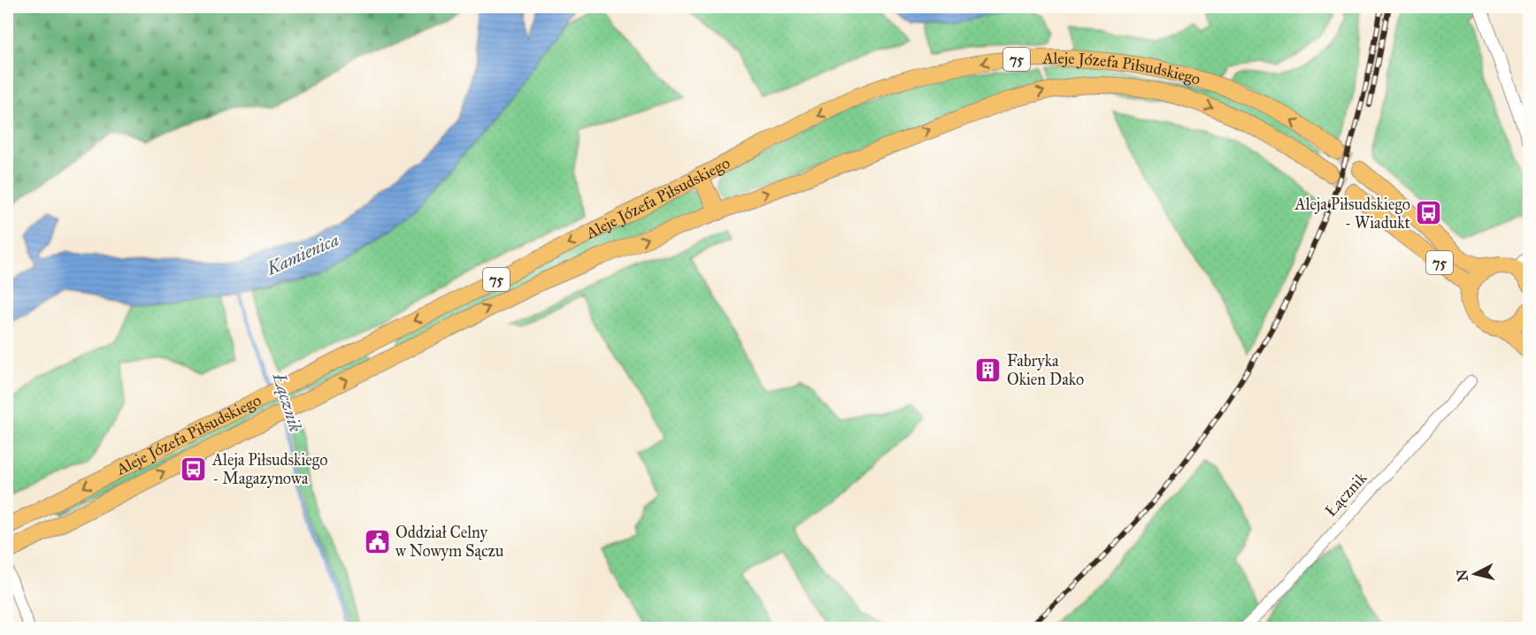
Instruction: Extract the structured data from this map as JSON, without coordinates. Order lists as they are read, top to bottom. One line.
{"streets":{"main road":["75","Aleje Józefa Piłsudskiego"],"street":["Łącznik"]},"water":["Kamienica","Łącznik"],"places":{"bus stop":["Aleja Piłsudskiego - Wiadukt","Aleja Piłsudskiego - Magazynowa"],"building":["Fabryka Okien Dako"],"public building":["Oddział Celny w Nowym Sączu"]},"north":"left"}
